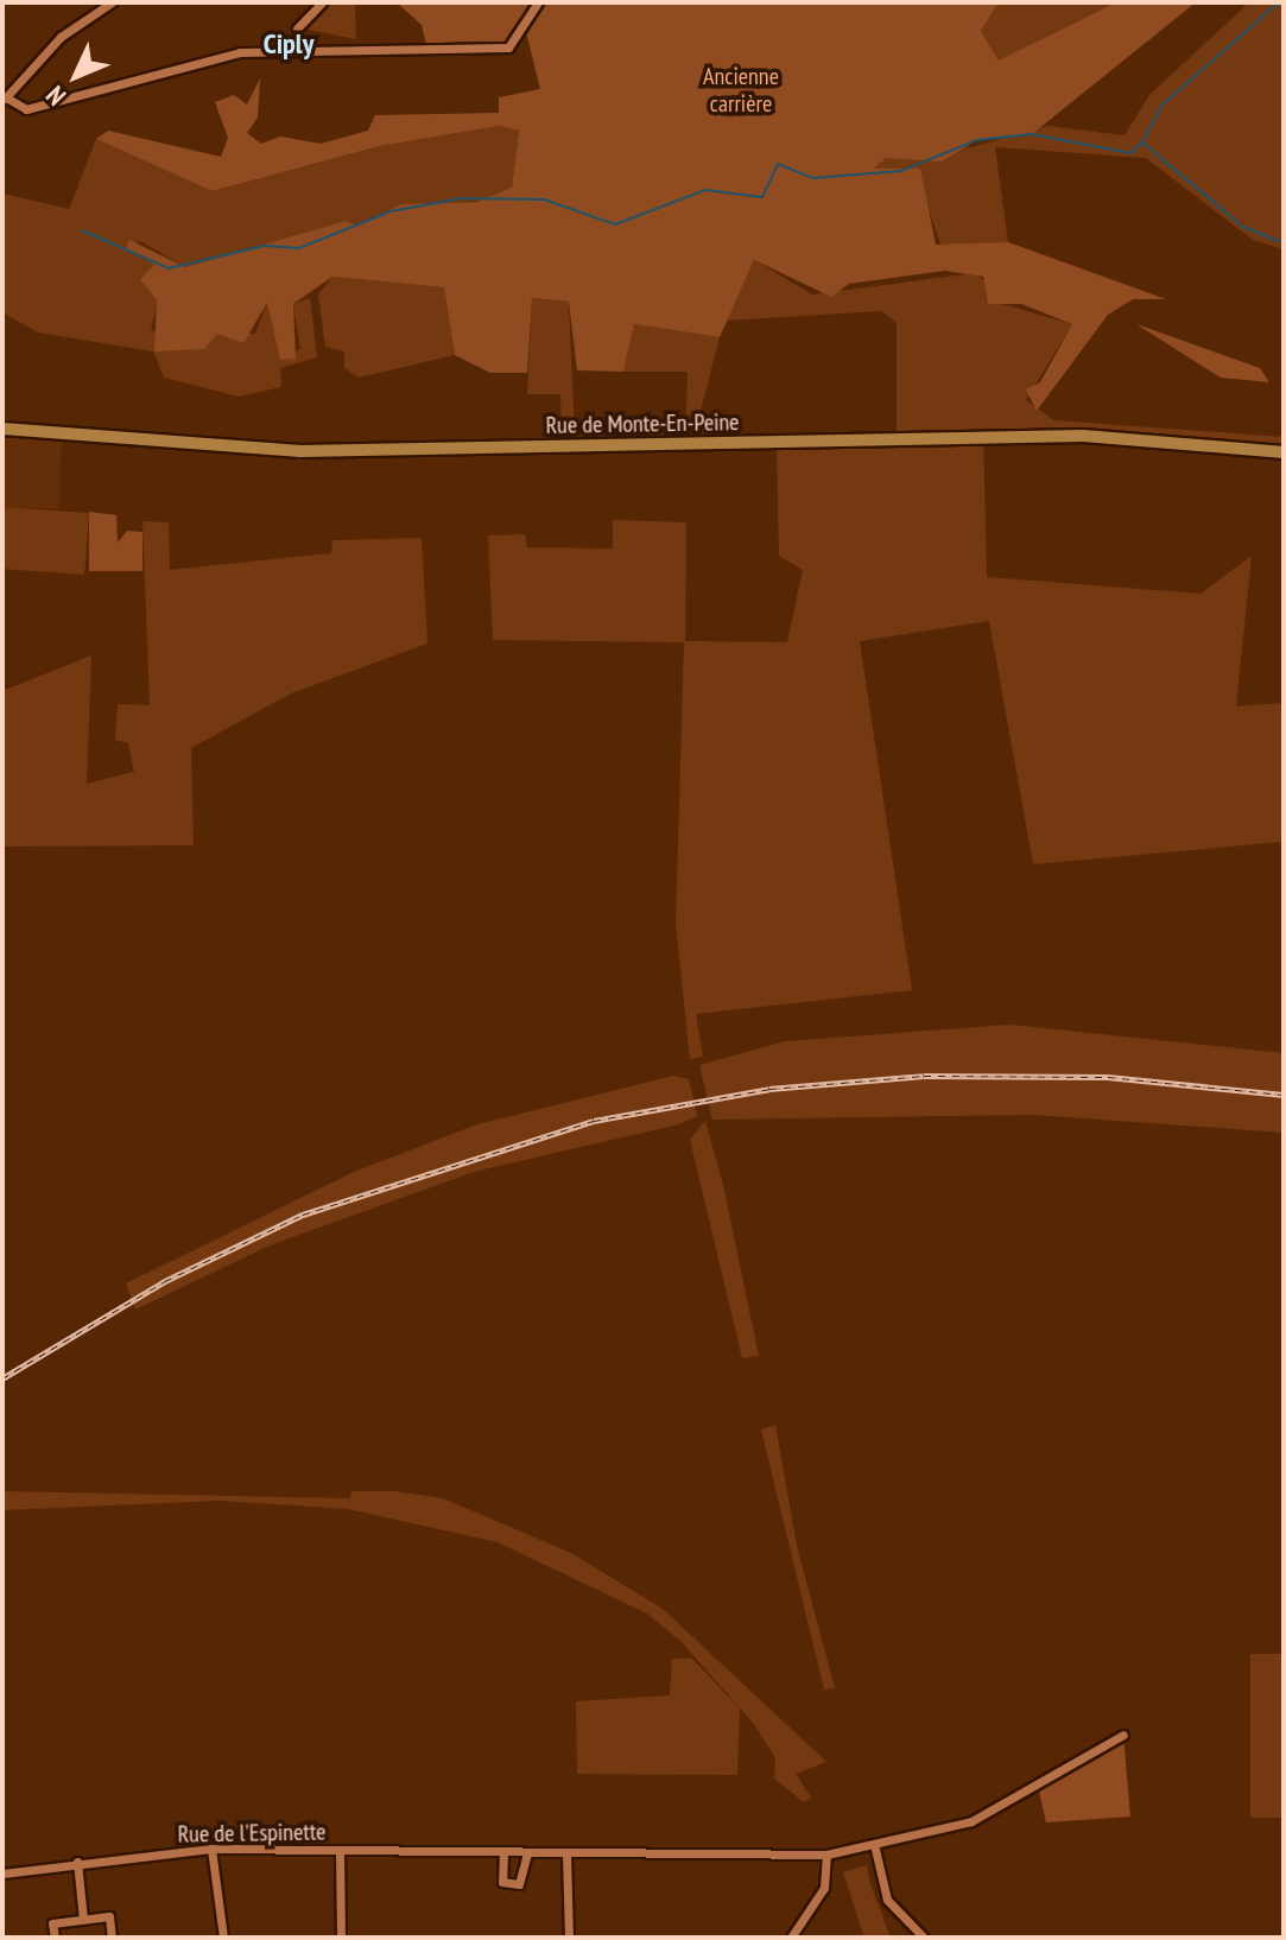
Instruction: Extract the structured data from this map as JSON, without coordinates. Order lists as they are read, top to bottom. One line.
{"streets":{"main road":["Rue de Monte-En-Peine"],"street":["Rue de l'Espinette"]},"districts":["Ciply"],"parks":["Ancienne carrière"],"north":"bottom left"}
